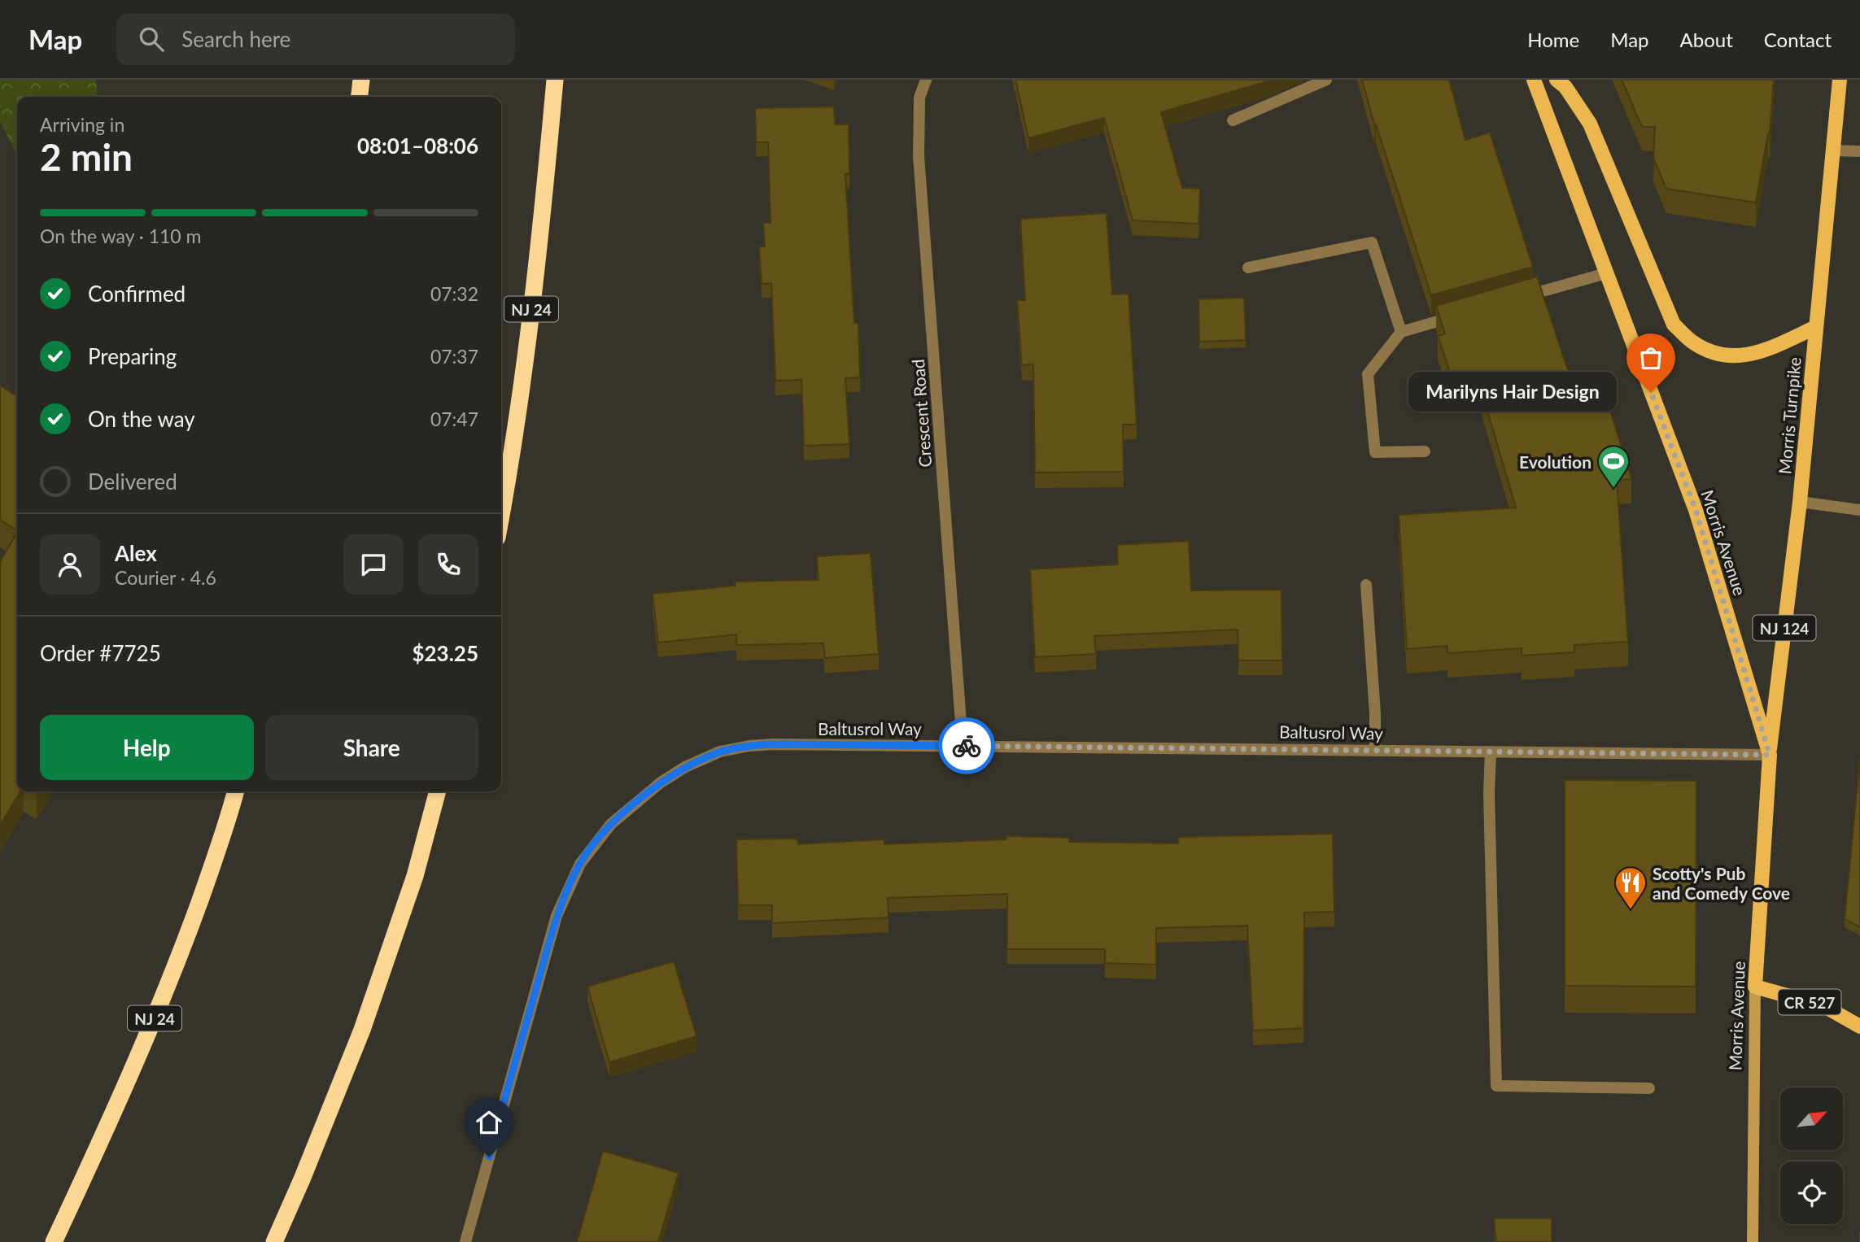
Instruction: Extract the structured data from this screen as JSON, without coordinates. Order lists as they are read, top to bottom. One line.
{"streets":{"highway":["NJ 24"],"main road":["Morris Turnpike","Morris Avenue","NJ 124","CR 527"],"street":["Crescent Road","Baltusrol Way"]},"crossings":[["Crescent Road","Baltusrol Way"],["Morris Turnpike","Morris Avenue"],["Morris Turnpike","Baltusrol Way"],["Morris Avenue","Baltusrol Way"],["Morris Avenue","CR 527"]],"places":{"other":["Marilyns Hair Design"],"sports":["Evolution"],"restaurant":["Scotty's Pub and Comedy Cove"]},"north":"top right","page":{"header":"Map","search":"Search here","nav":["Home","Map","About","Contact"],"heading":["2 min","Arriving in","08:01–08:06"],"panel":["Alex","Courier · 4.6","Order #7725","$23.25"],"bar":"On the way · 110 m","list":[["Confirmed","07:32"],["Preparing","07:37"],["On the way","07:47"],"Delivered"],"bubble":"Marilyns Hair Design","buttons":["Help","Share"]}}
